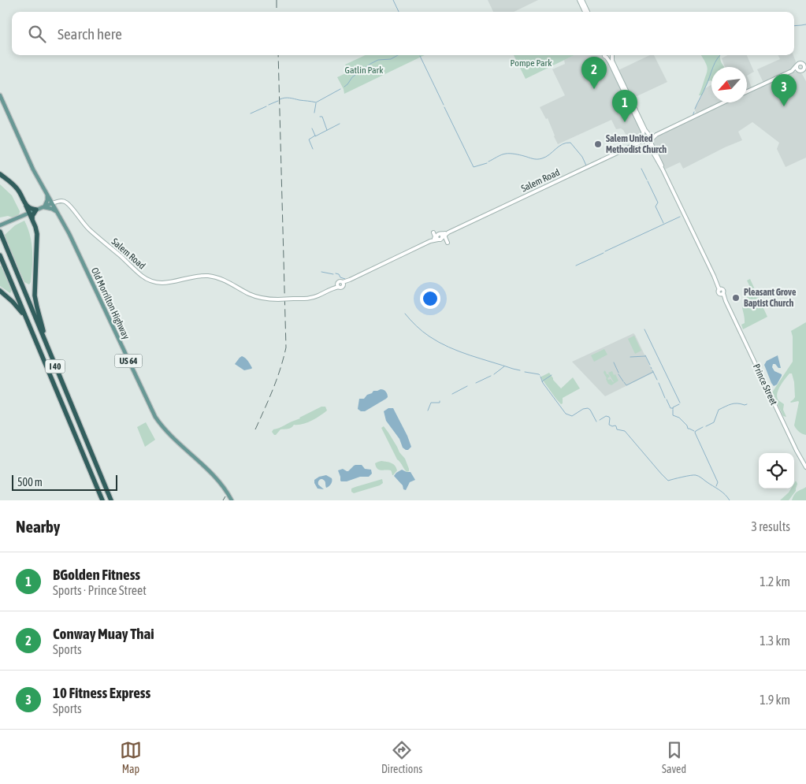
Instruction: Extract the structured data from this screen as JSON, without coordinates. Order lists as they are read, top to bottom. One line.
{"streets":{"highway":["I 40"],"main road":["Salem Road","Old Morrilton Highway","US 64","Prince Street"]},"crossings":[["Salem Road","Old Morrilton Highway"]],"parks":["Pompe Park","Gatlin Park"],"places":["Salem United Methodist Church","Pleasant Grove Baptist Church"],"scale_bar":"500 m","north":"bottom left","page":{"search":"Search here","pins":["2","3","1"],"scale":"500 m","heading":["Nearby","3 results"],"list":[{"mark":"1","name":"BGolden Fitness","note":"Sports · Prince Street","value":"1.2 km"},{"mark":"2","name":"Conway Muay Thai","note":"Sports","value":"1.3 km"},{"mark":"3","name":"10 Fitness Express","note":"Sports","value":"1.9 km"}],"nav":["Map","Directions","Saved"]}}
